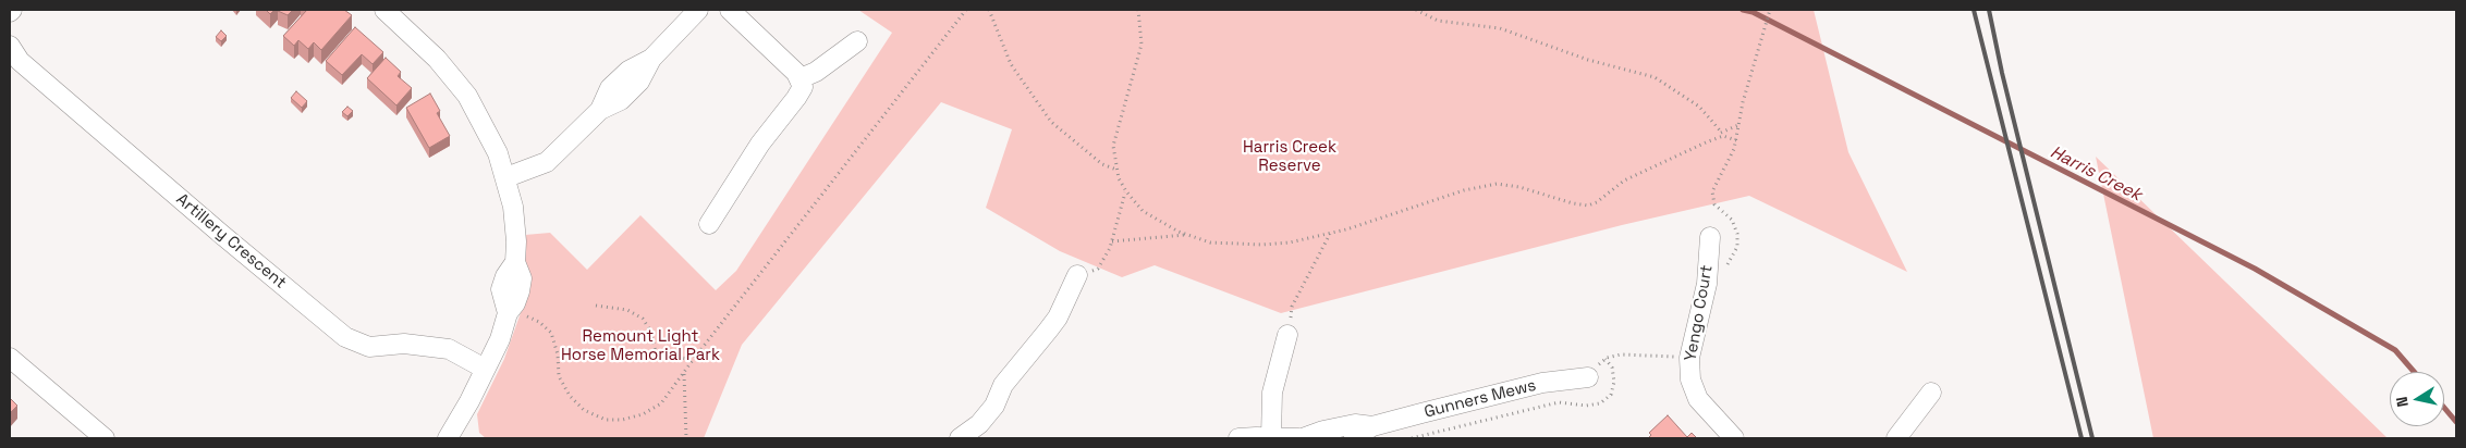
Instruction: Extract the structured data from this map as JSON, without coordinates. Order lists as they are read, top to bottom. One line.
{"streets":{"street":["Artillery Crescent","Yengo Court","Gunners Mews"]},"water":["Harris Creek"],"parks":["Harris Creek Reserve","Remount Light Horse Memorial Park"],"north":"left"}
